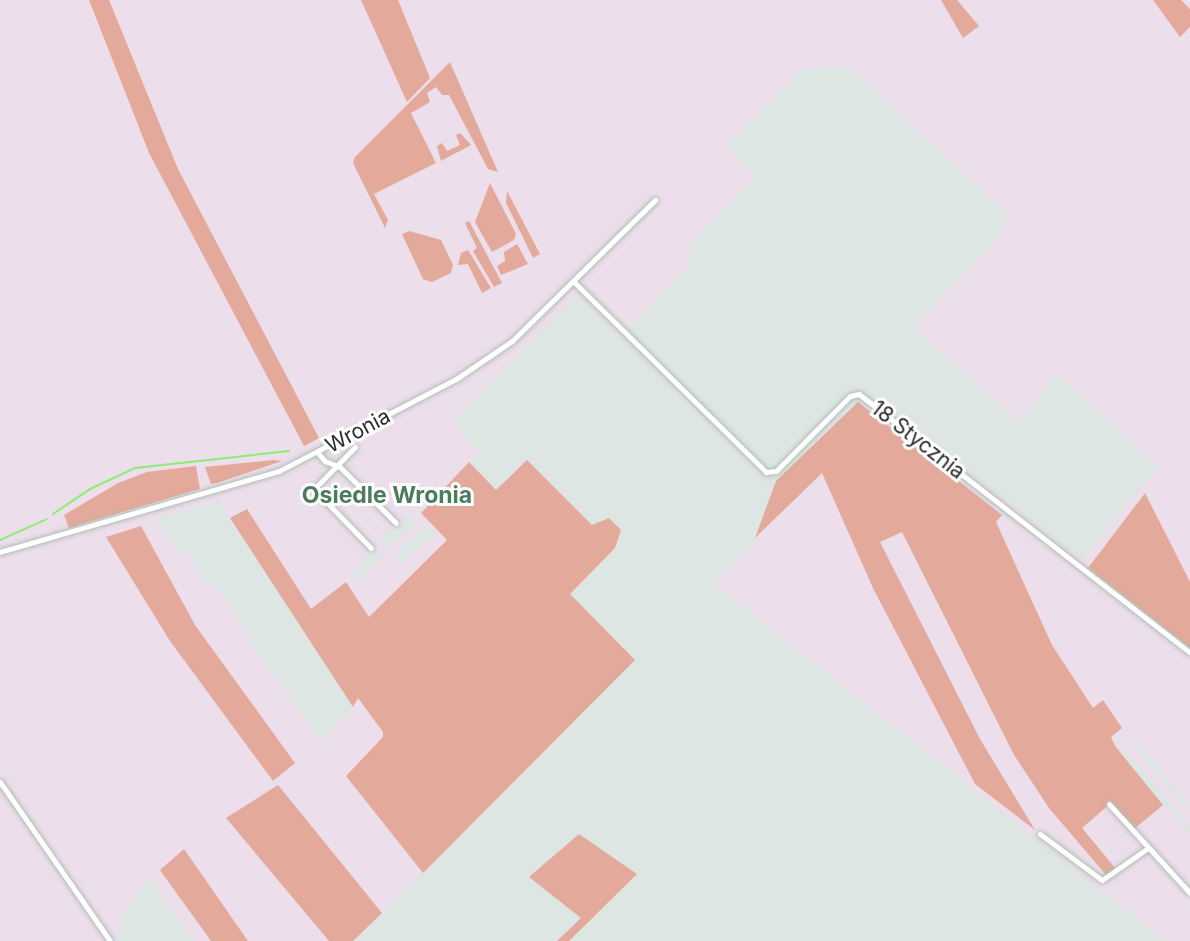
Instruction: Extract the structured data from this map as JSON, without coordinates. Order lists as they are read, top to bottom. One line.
{"streets":{"street":["Wronia","18 Stycznia"]},"crossings":[["Wronia","18 Stycznia"]],"districts":["Osiedle Wronia"]}
